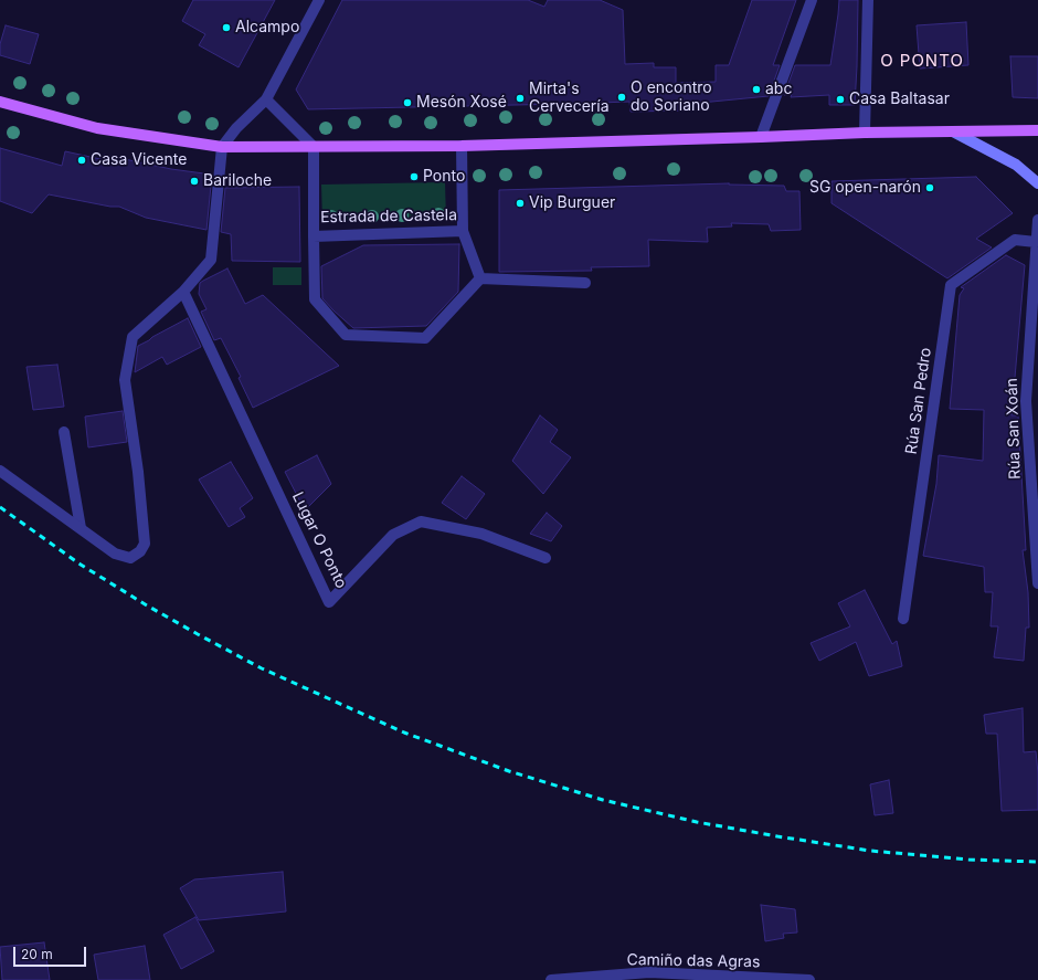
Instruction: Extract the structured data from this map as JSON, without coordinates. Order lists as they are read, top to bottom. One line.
{"streets":{"street":["Estrada de Castela","Rúa San Pedro","Rúa San Xoán","Lugar O Ponto","Camiño das Agras"]},"crossings":[["Rúa San Pedro","Rúa San Xoán"]],"districts":["O PONTO"],"places":["Alcampo","abc","O encontro do Soriano","Mirta's Cervecería","Casa Baltasar","Mesón Xosé","Casa Vicente","Ponto","Bariloche","SG open-narón","Vip Burguer"],"scale_bar":"20 m"}
